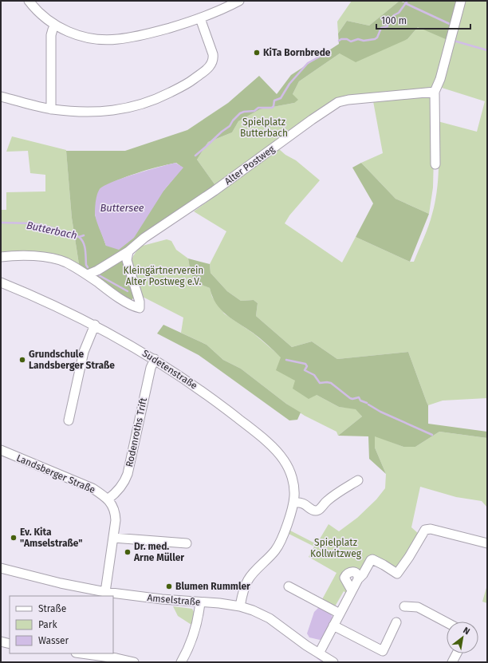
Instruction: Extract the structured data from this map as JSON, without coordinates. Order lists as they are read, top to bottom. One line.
{"streets":{"street":["Alter Postweg","Sudetenstraße","Rodenroths Trift","Landsberger Straße","Amselstraße"]},"crossings":[["Sudetenstraße","Rodenroths Trift"],["Sudetenstraße","Amselstraße"],["Rodenroths Trift","Landsberger Straße"],["Landsberger Straße","Amselstraße"]],"water":["Buttersee","Butterbach"],"parks":["Spielplatz Butterbach","Kleingärtnerverein Alter Postweg e.V.","Spielplatz Kollwitzweg"],"places":["KiTa Bornbrede","Grundschule Landsberger Straße","Ev. Kita \"Amselstraße\"","Dr. med. Arne Müller","Blumen Rummler"],"legend":["Straße","Park","Wasser"],"scale_bar":"100 m","north":"top right"}
